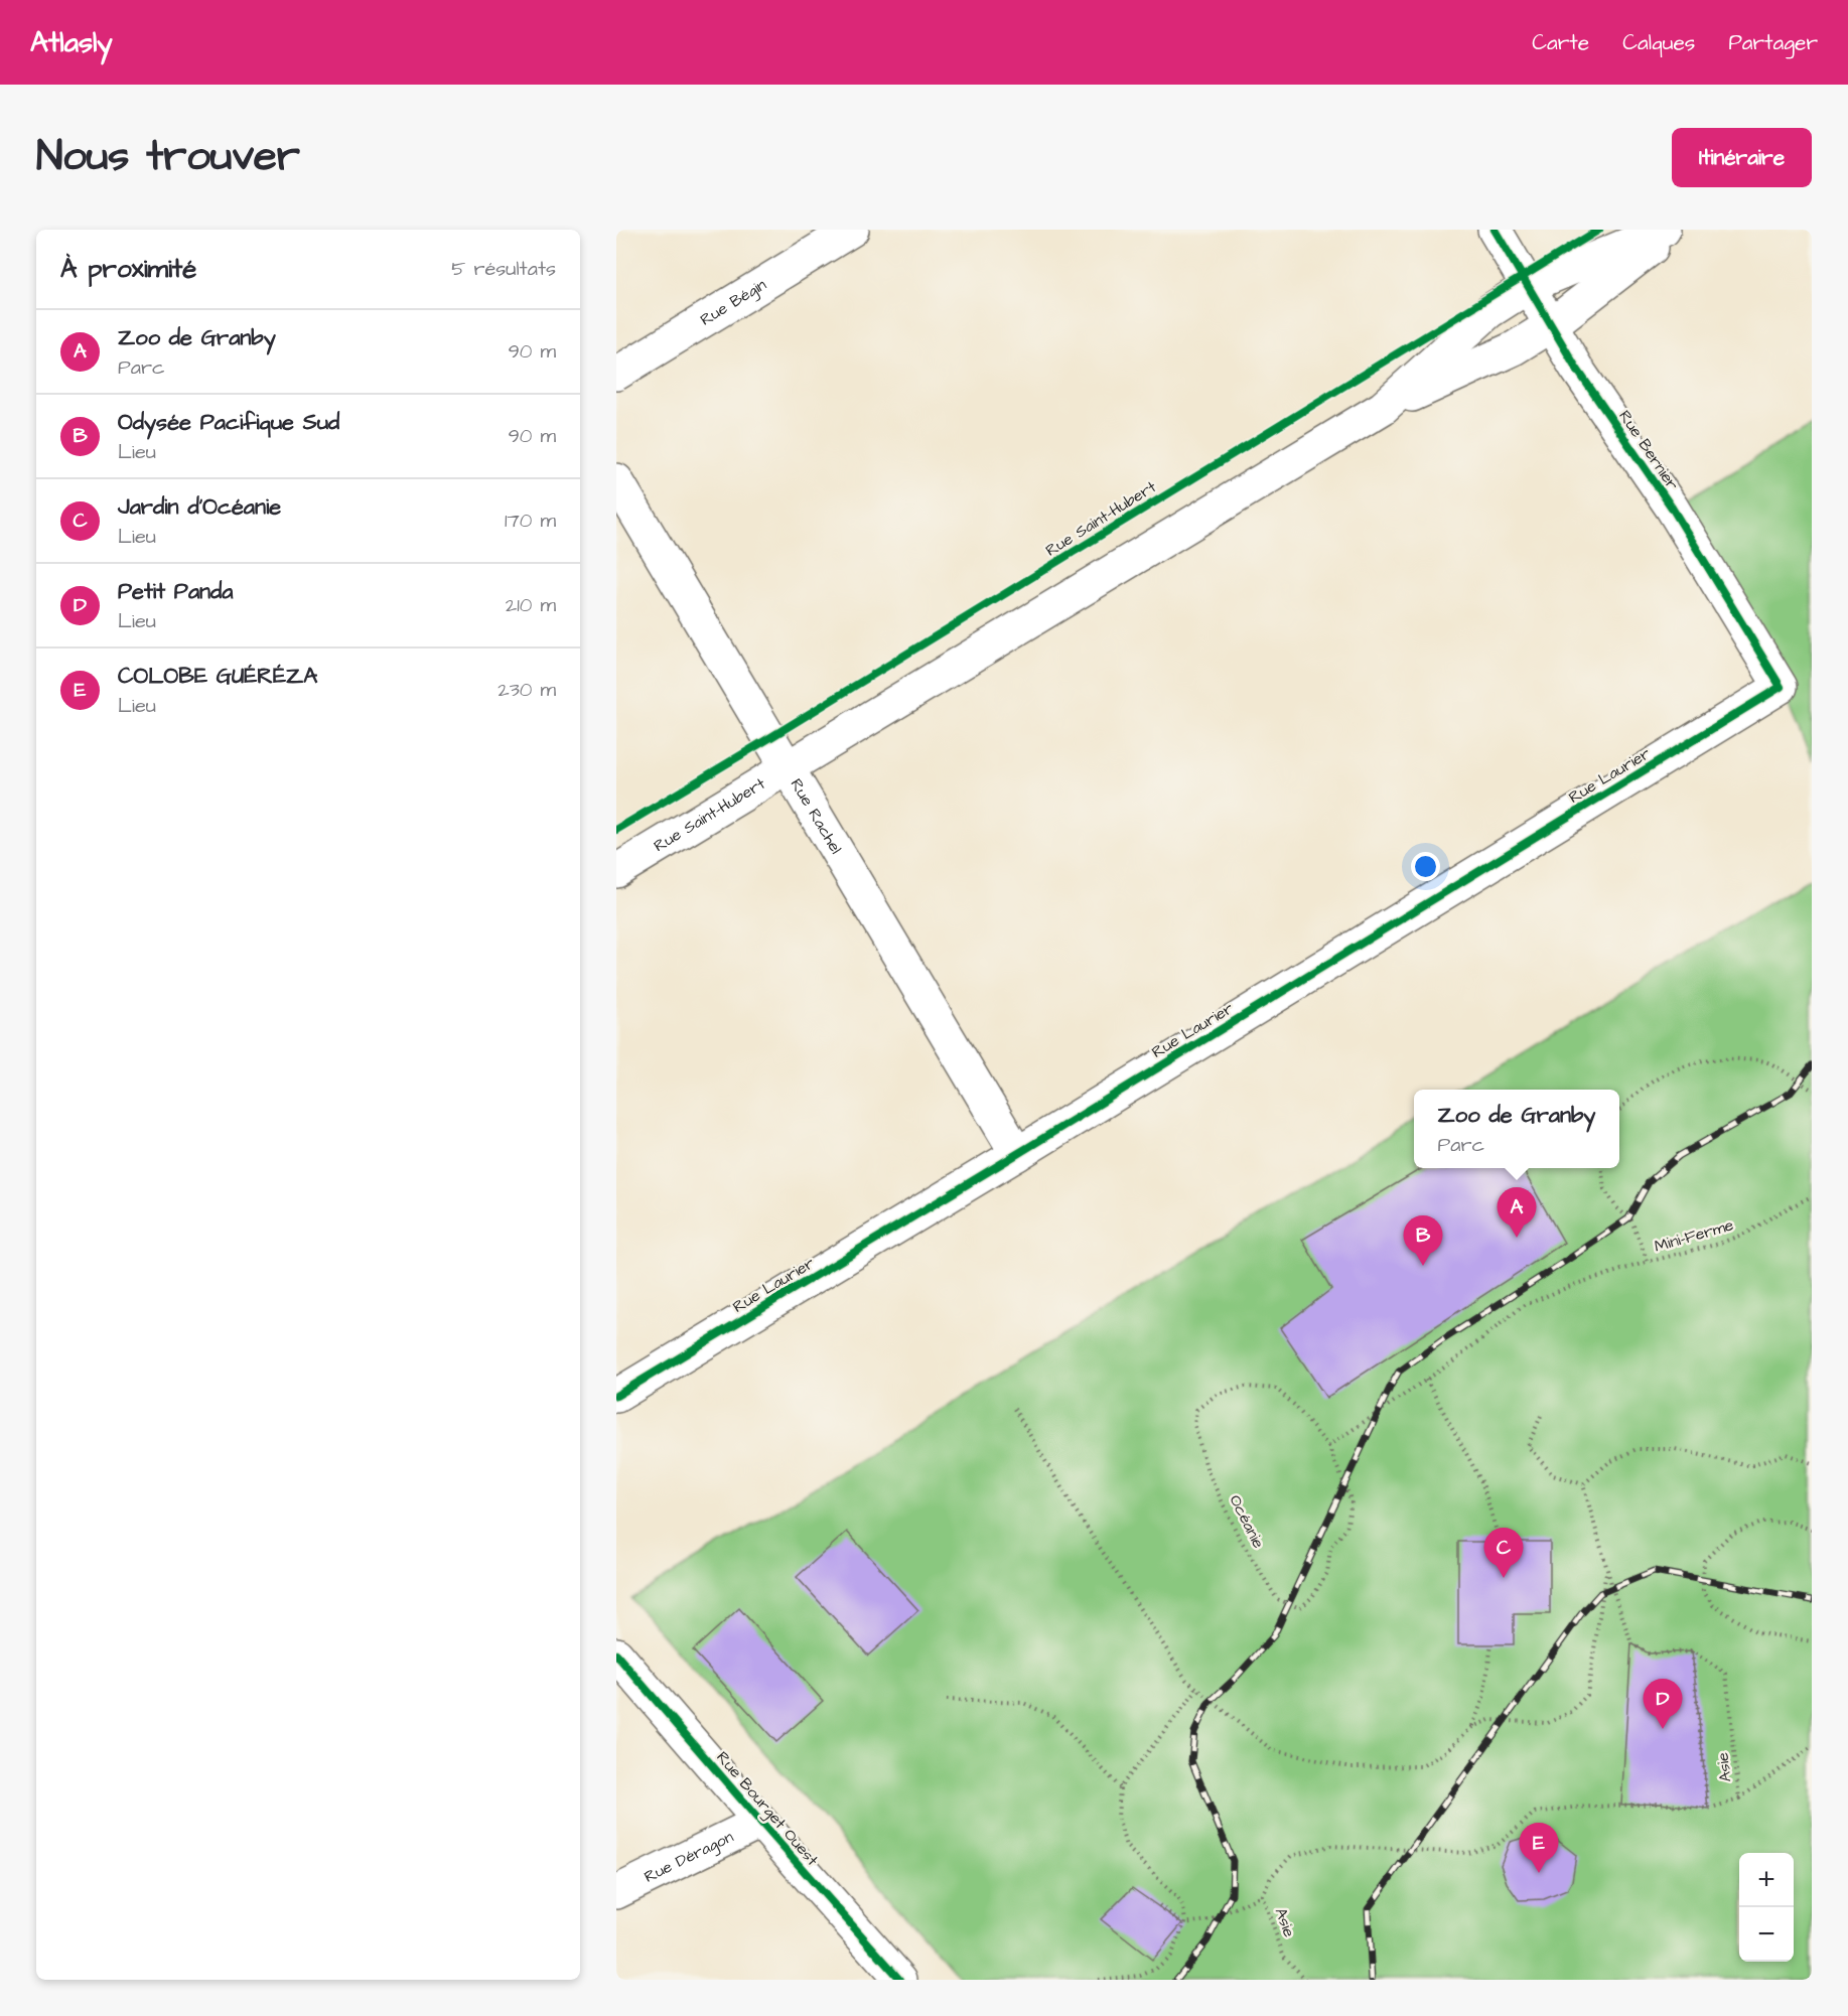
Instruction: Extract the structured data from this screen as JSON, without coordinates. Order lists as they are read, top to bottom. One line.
{"streets":{"street":["Rue Bégin","Rue Bernier","Rue Saint-Hubert","Rue Laurier","Rue Rachel","Rue Bourget Ouest","Rue Déragon"],"path":["Mini-Ferme","Océanie","Asie"]},"crossings":[["Rue Bernier","Rue Saint-Hubert"],["Rue Bernier","Rue Laurier"],["Rue Saint-Hubert","Rue Rachel"],["Rue Laurier","Rue Rachel"],["Rue Bourget Ouest","Rue Déragon"]],"page":{"header":"Atlasly","nav":["Carte","Calques","Partager"],"title":"Nous trouver","buttons":"Itinéraire","heading":["À proximité","5 résultats"],"list":[{"mark":"A","name":"Zoo de Granby","note":"Parc","value":"90 m"},{"mark":"B","name":"Odysée Pacifique Sud","note":"Lieu","value":"90 m"},{"mark":"C","name":"Jardin d'Océanie","note":"Lieu","value":"170 m"},{"mark":"D","name":"Petit Panda","note":"Lieu","value":"210 m"},{"mark":"E","name":"COLOBE GUÉRÉZA","note":"Lieu","value":"230 m"}],"popup":["Zoo de Granby","Parc"],"pins":["A","B","C","D","E"],"map_buttons":["+","−"]}}
